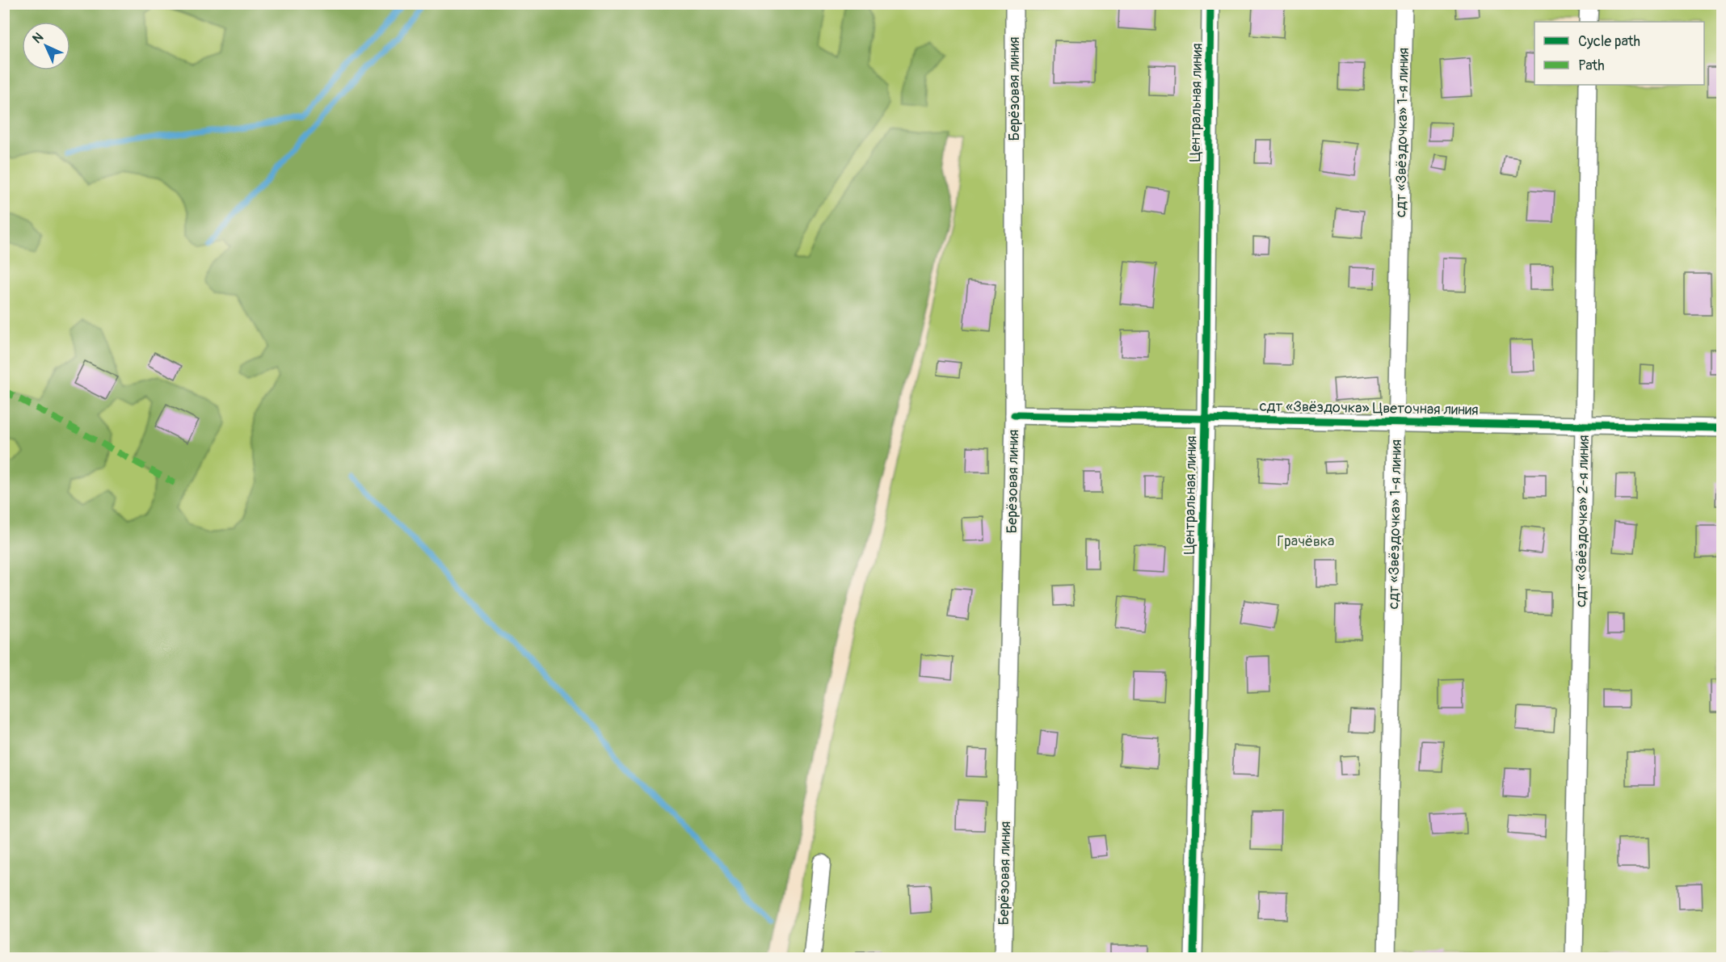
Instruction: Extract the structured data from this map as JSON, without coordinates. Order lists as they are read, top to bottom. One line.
{"streets":{"street":["Берёзовая линия","Центральная линия","сдт «Звёздочка» 1-я линия","сдт «Звёздочка» Цветочная линия","сдт «Звёздочка» 2-я линия"]},"crossings":[["Берёзовая линия","сдт «Звёздочка» Цветочная линия"],["Центральная линия","сдт «Звёздочка» Цветочная линия"],["сдт «Звёздочка» 1-я линия","сдт «Звёздочка» Цветочная линия"],["сдт «Звёздочка» Цветочная линия","сдт «Звёздочка» 2-я линия"]],"parks":["Грачёвка"],"legend":["Cycle path","Path"],"north":"top left"}
